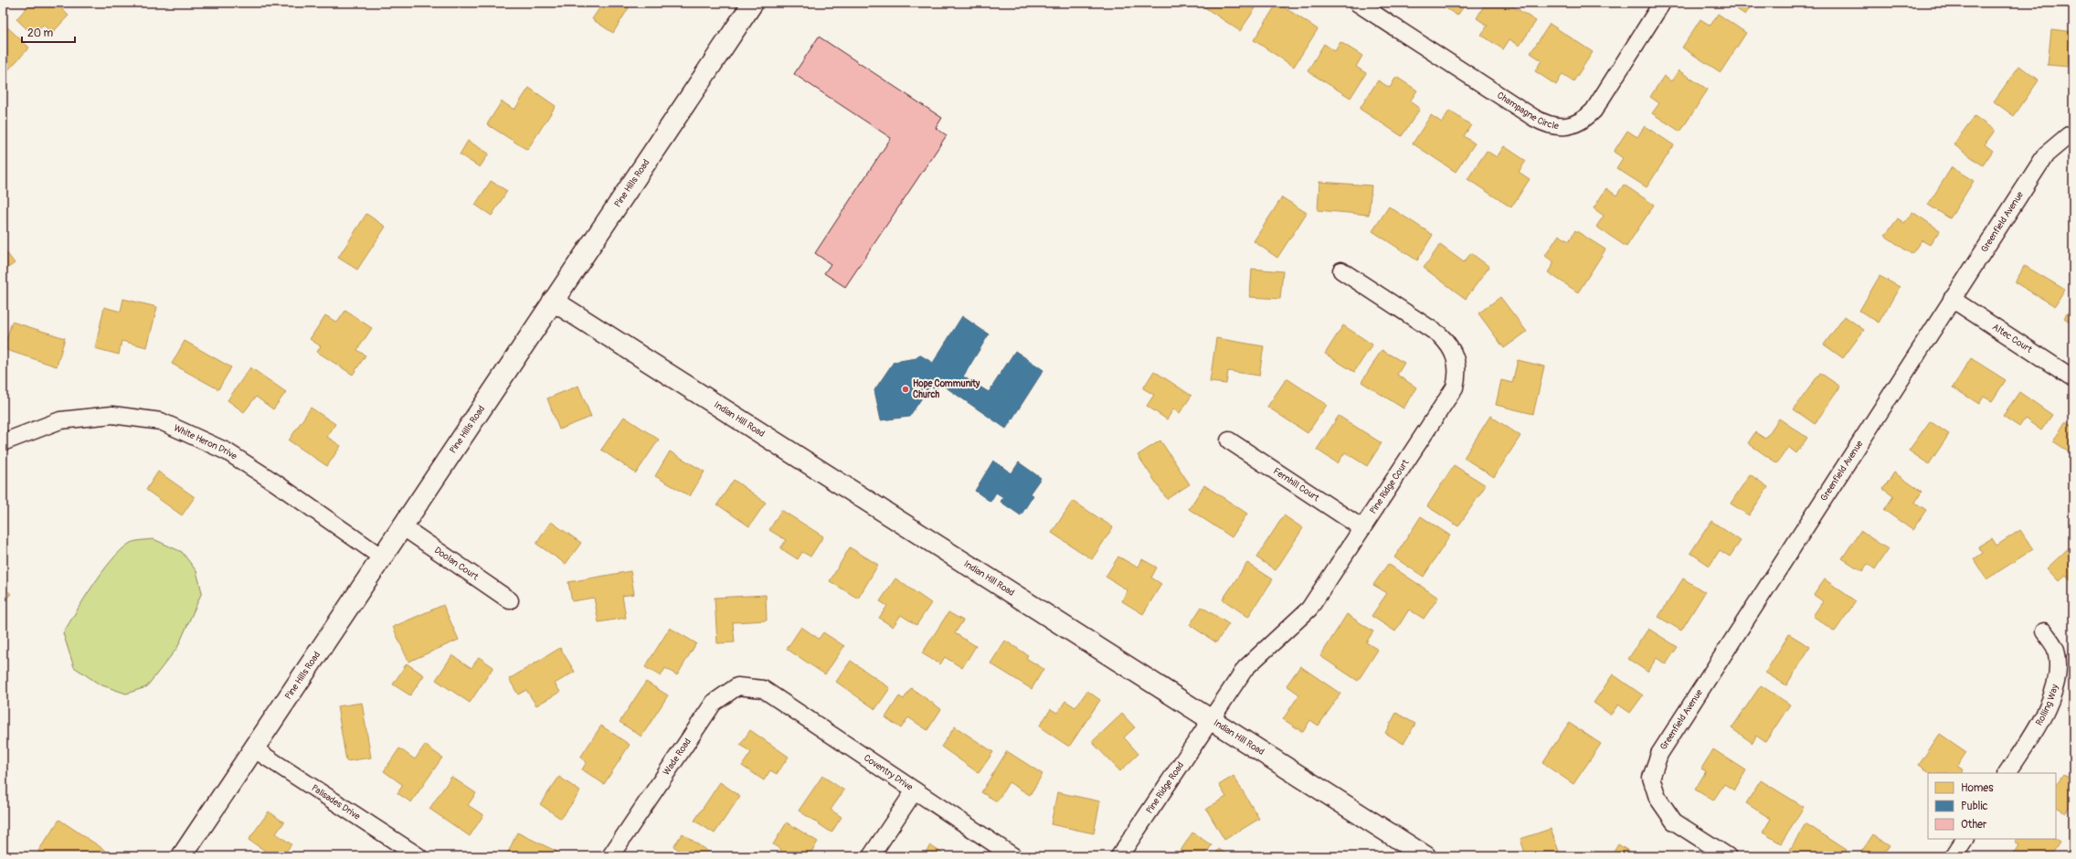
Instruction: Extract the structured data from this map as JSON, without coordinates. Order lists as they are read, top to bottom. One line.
{"streets":{"main road":["Pine Hills Road","Indian Hill Road"],"street":["Champagne Circle","Greenfield Avenue","Altec Court","White Heron Drive","Fernhill Court","Pine Ridge Court","Doolan Court","Rolling Way","Wade Road","Coventry Drive","Pine Ridge Road","Palisades Drive"]},"crossings":[["Pine Hills Road","Indian Hill Road"],["Pine Hills Road","White Heron Drive"],["Pine Hills Road","Doolan Court"],["Pine Hills Road","Palisades Drive"],["Greenfield Avenue","Altec Court"],["Indian Hill Road","Pine Ridge Court"],["Indian Hill Road","Pine Ridge Road"],["Fernhill Court","Pine Ridge Court"],["Pine Ridge Court","Pine Ridge Road"],["Wade Road","Coventry Drive"]],"places":["Hope Community Church"],"legend":["Homes","Public","Other"],"scale_bar":"20 m"}
